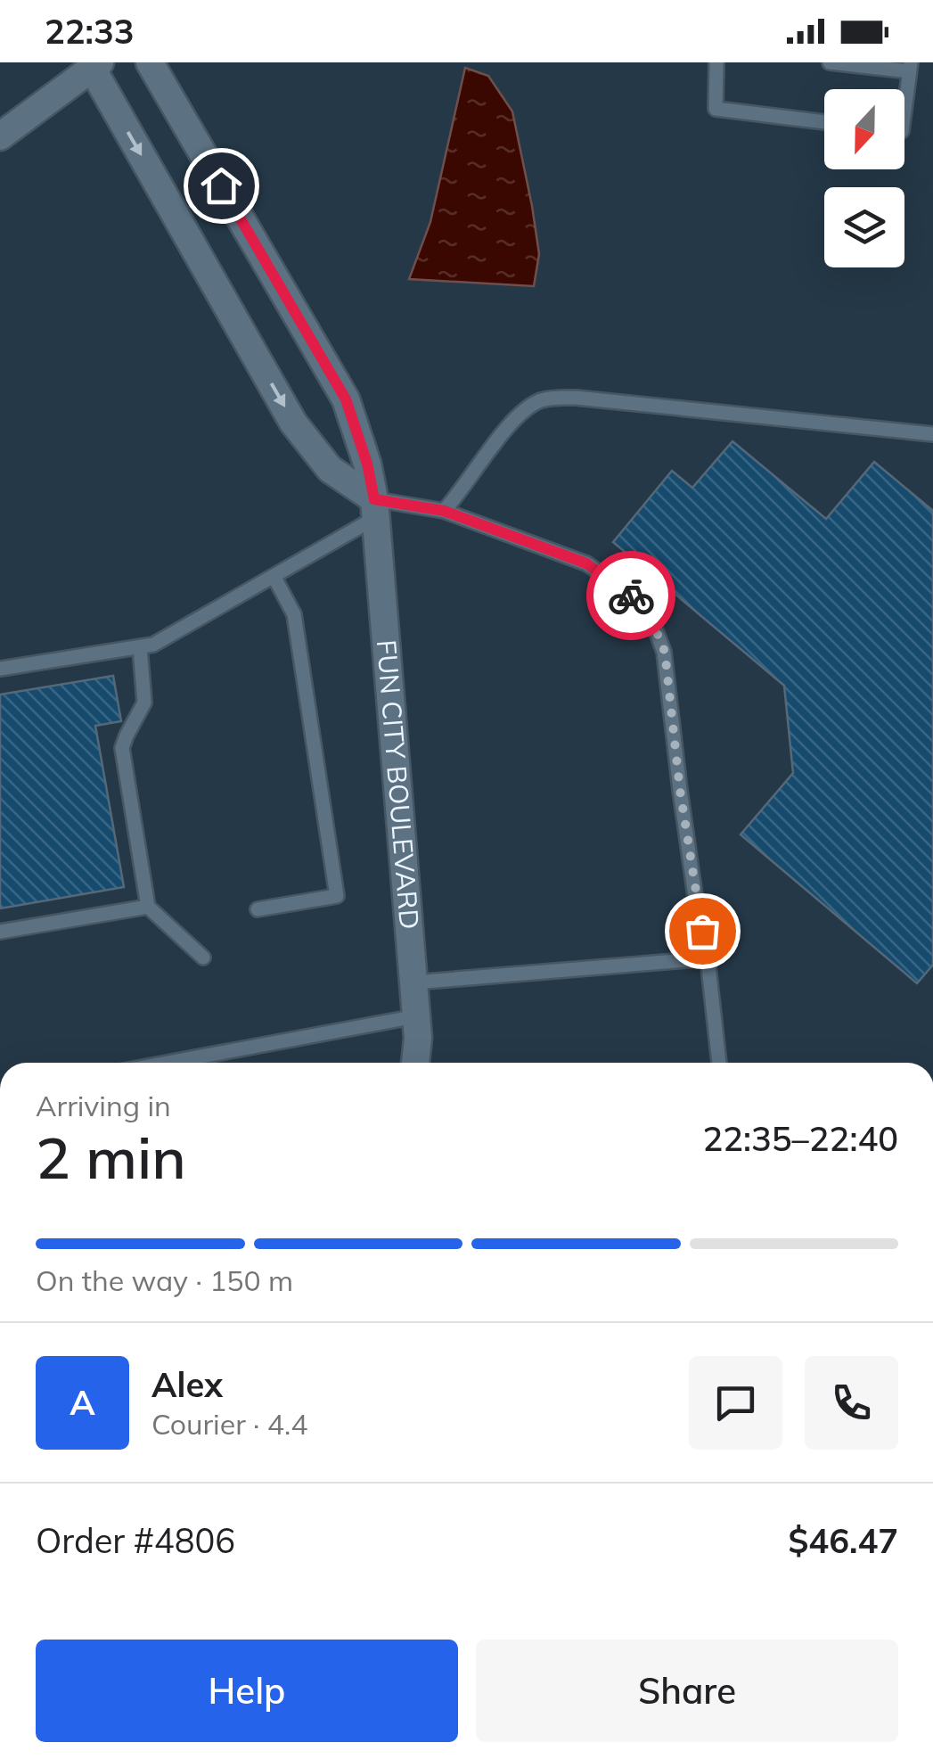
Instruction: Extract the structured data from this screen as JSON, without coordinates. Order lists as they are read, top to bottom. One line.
{"streets":{"street":["FUN CITY BOULEVARD"]},"north":"bottom","page":{"status":"22:33","heading":["2 min","Arriving in","22:35–22:40"],"panel":["Alex","Courier · 4.4","Order #4806","$46.47"],"bar":"On the way · 150 m","round":"A","buttons":["Help","Share"]}}
